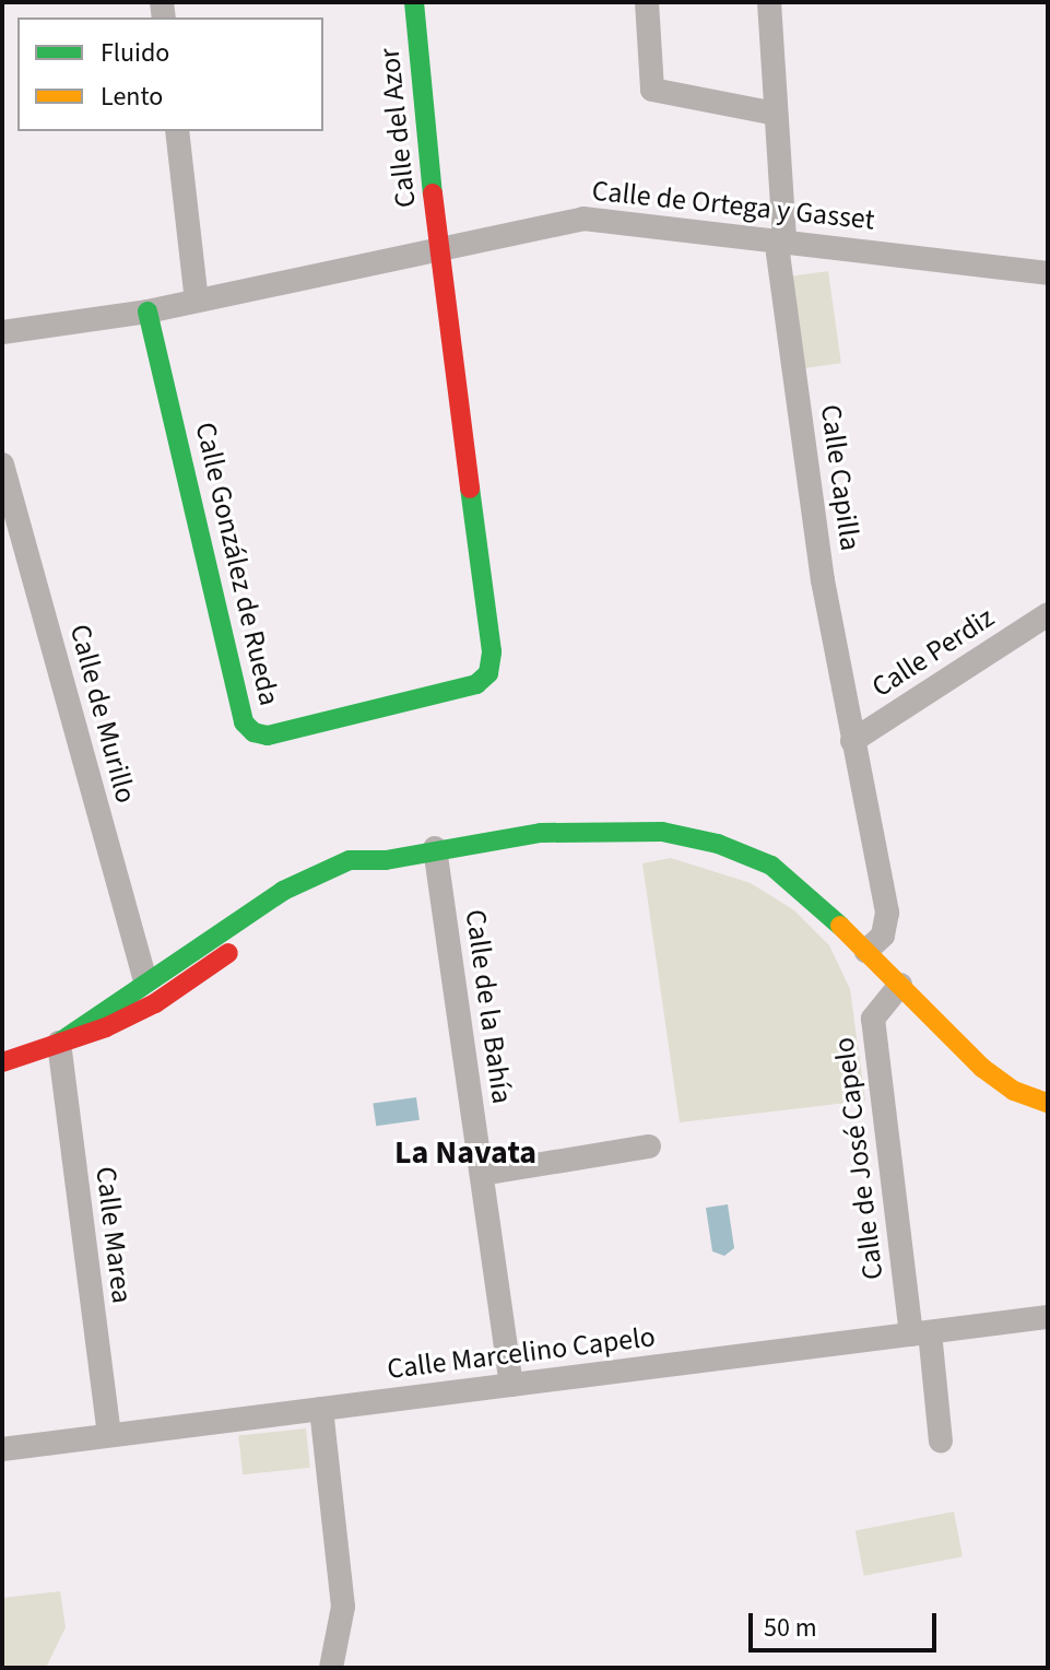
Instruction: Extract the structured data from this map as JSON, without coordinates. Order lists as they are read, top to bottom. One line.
{"streets":{"main road":["Calle del Azor","Calle González de Rueda"],"street":["Calle de Ortega y Gasset","Calle Capilla","Calle Perdiz","Calle de Murillo","Calle de la Bahía","Calle de José Capelo","Calle Marea","Calle Marcelino Capelo"]},"crossings":[["Calle del Azor","Calle de Ortega y Gasset"],["Calle del Azor","Calle González de Rueda"],["Calle de Ortega y Gasset","Calle Capilla"],["Calle de Ortega y Gasset","Calle González de Rueda"],["Calle Capilla","Calle Perdiz"],["Calle de la Bahía","Calle Marcelino Capelo"],["Calle de José Capelo","Calle Marcelino Capelo"],["Calle Marea","Calle Marcelino Capelo"]],"districts":["La Navata"],"legend":["Fluido","Lento"],"scale_bar":"50 m"}
